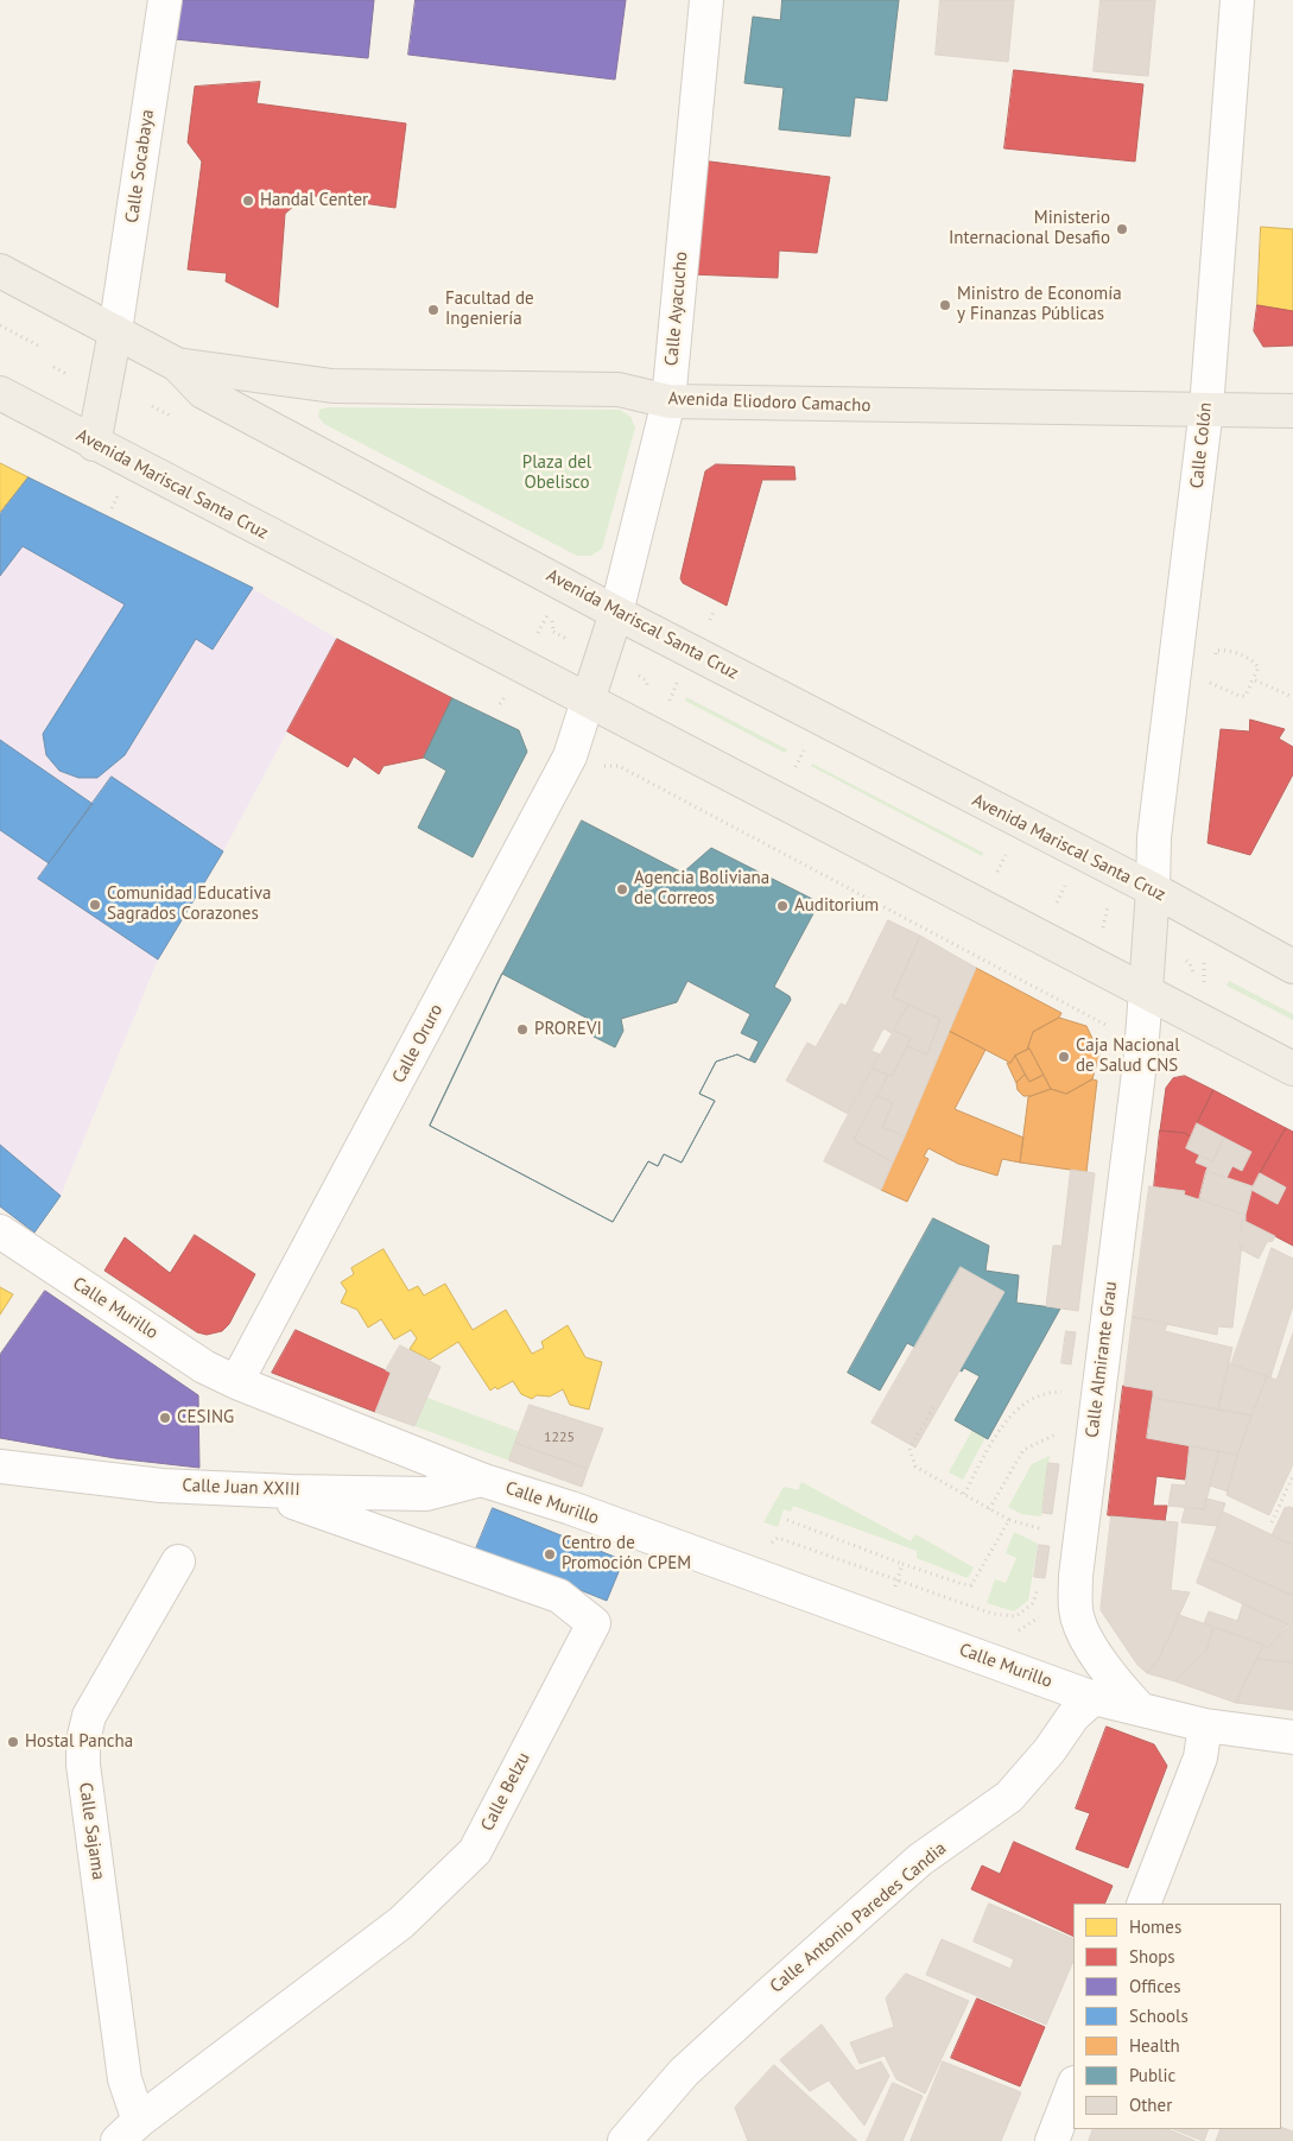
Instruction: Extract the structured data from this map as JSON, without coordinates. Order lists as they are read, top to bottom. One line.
{"streets":{"main road":["Avenida Eliodoro Camacho","Avenida Mariscal Santa Cruz"],"street":["Calle Socabaya","Calle Ayacucho","Calle Colón","Calle Oruro","Calle Murillo","Calle Almirante Grau","Calle Juan XXIII","Calle Belzu","Calle Sajama","Calle Antonio Paredes Candia"]},"crossings":[["Calle Socabaya","Avenida Mariscal Santa Cruz"],["Calle Ayacucho","Avenida Eliodoro Camacho"],["Calle Ayacucho","Avenida Mariscal Santa Cruz"],["Avenida Eliodoro Camacho","Calle Colón"],["Avenida Eliodoro Camacho","Avenida Mariscal Santa Cruz"],["Calle Colón","Avenida Mariscal Santa Cruz"],["Avenida Mariscal Santa Cruz","Calle Oruro"],["Avenida Mariscal Santa Cruz","Calle Almirante Grau"],["Calle Oruro","Calle Murillo"],["Calle Murillo","Calle Almirante Grau"],["Calle Murillo","Calle Juan XXIII"],["Calle Murillo","Calle Antonio Paredes Candia"],["Calle Juan XXIII","Calle Belzu"],["Calle Belzu","Calle Sajama"]],"parks":["Plaza del Obelisco"],"places":["Handal Center","Ministerio Internacional Desafio","Ministro de Economía y Finanzas Públicas","Facultad de Ingeniería","Agencia Boliviana de Correos","Comunidad Educativa Sagrados Corazones","Auditorium","PROREVI","Caja Nacional de Salud CNS","CESING","Centro de Promoción CPEM","Hostal Pancha"],"house_numbers":["1225"],"legend":["Homes","Shops","Offices","Schools","Health","Public","Other"]}
